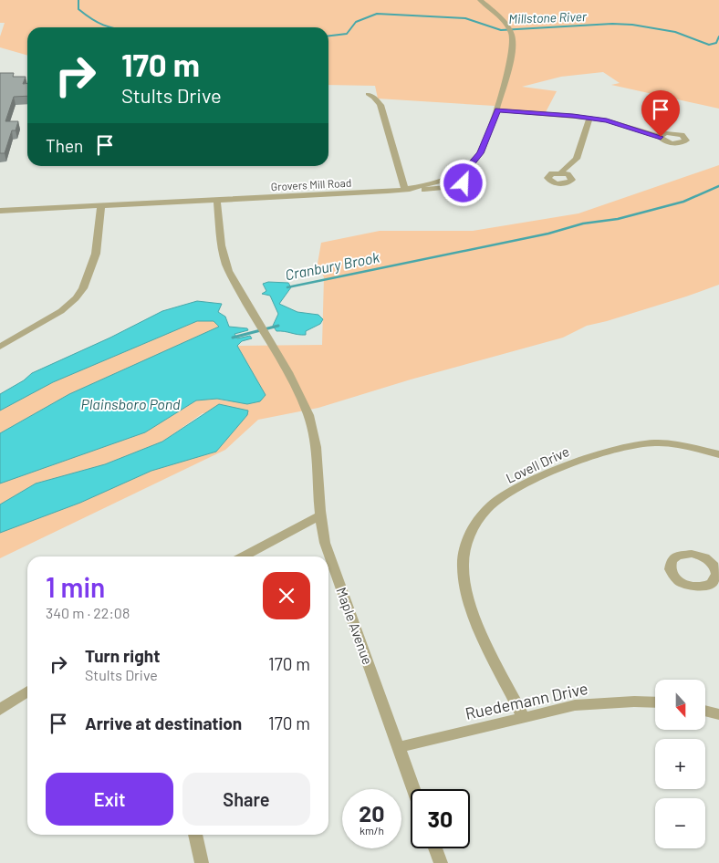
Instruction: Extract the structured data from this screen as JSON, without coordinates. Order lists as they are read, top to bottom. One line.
{"streets":{"street":["Grovers Mill Road","Lovell Drive","Maple Avenue","Ruedemann Drive"]},"crossings":[["Grovers Mill Road","Maple Avenue"],["Lovell Drive","Ruedemann Drive"],["Maple Avenue","Ruedemann Drive"]],"water":["Millstone River","Cranbury Brook","Plainsboro Pond"],"north":"bottom","page":{"turn":["170 m","Stults Drive"],"then":"Then","heading":["1 min","340 m · 22:08"],"list":[{"name":"Turn right","note":"Stults Drive","value":"170 m"},{"name":"Arrive at destination","value":"170 m"}],"map_buttons":["+","−"],"buttons":["Exit","Share"],"speed":"20 km/h","limit":"30"}}
